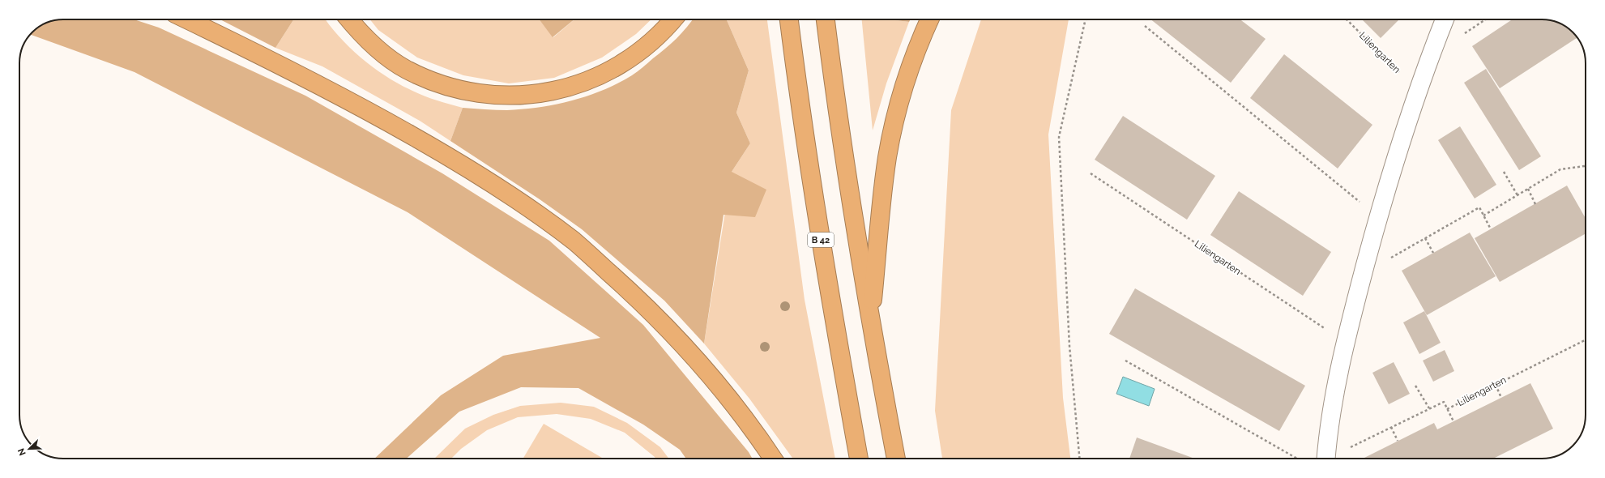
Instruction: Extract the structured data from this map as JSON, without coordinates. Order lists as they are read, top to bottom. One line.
{"streets":{"highway":["B 42"],"path":["Liliengarten"]},"north":"bottom left"}
